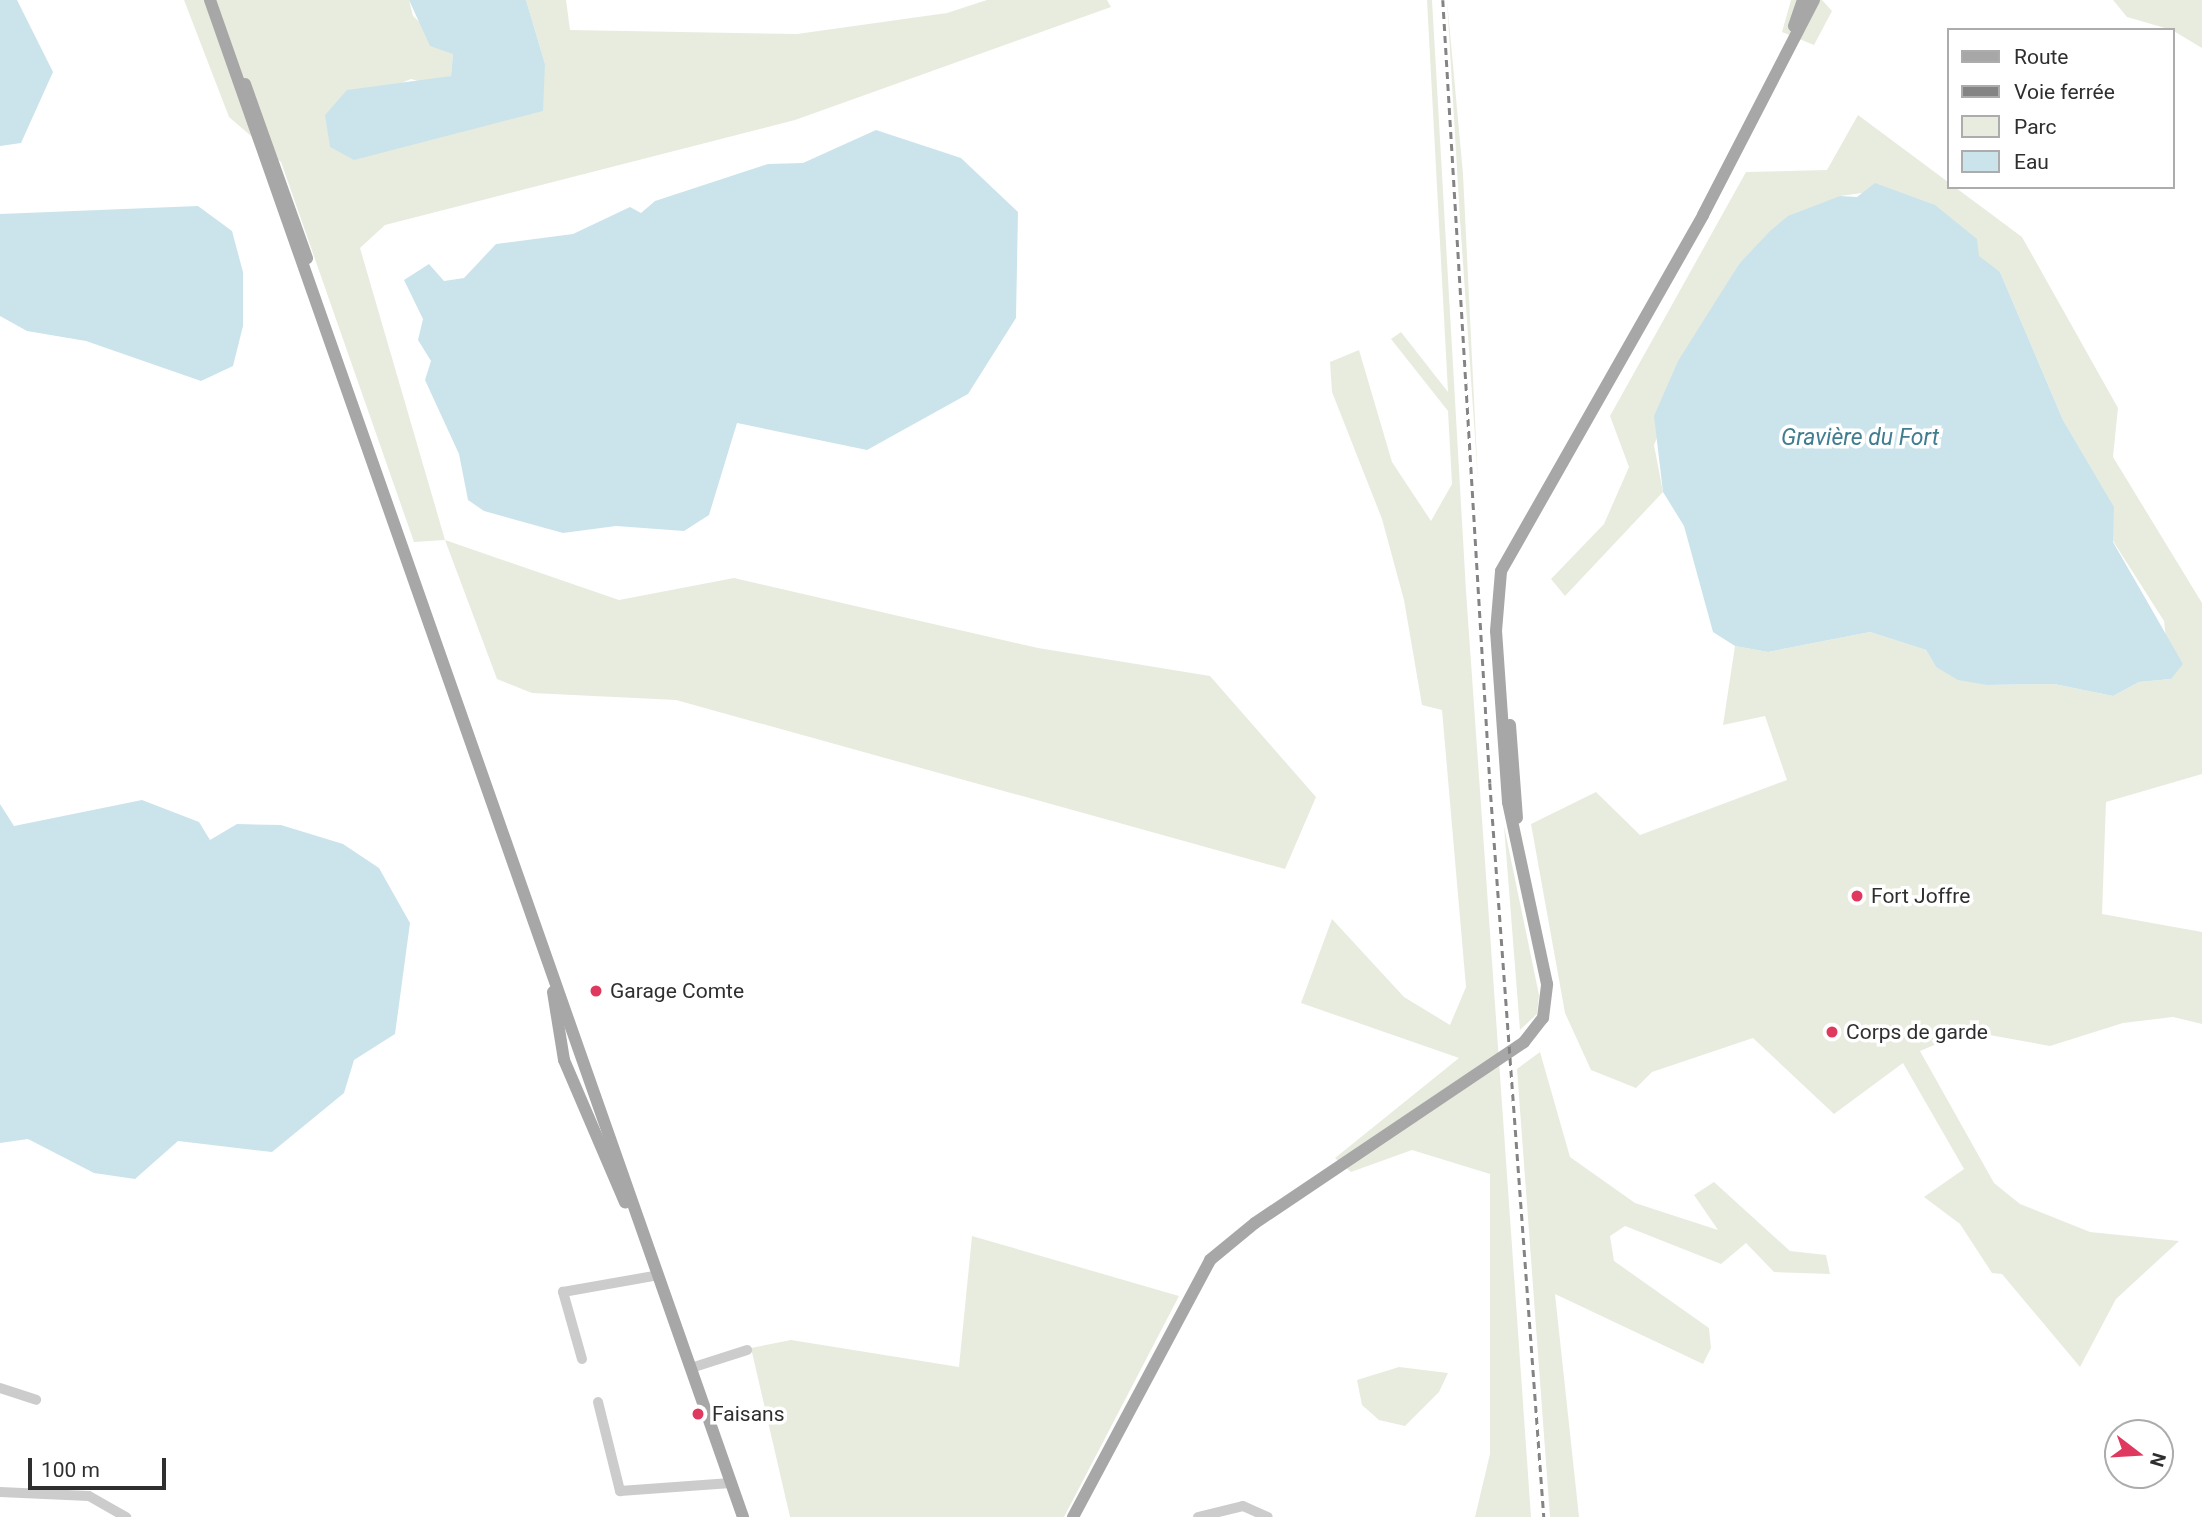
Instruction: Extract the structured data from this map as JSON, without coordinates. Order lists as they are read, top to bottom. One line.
{"water":["Gravière du Fort"],"places":["Fort Joffre","Garage Comte","Corps de garde","Faisans"],"legend":["Route","Voie ferrée","Parc","Eau"],"scale_bar":"100 m","north":"right"}
